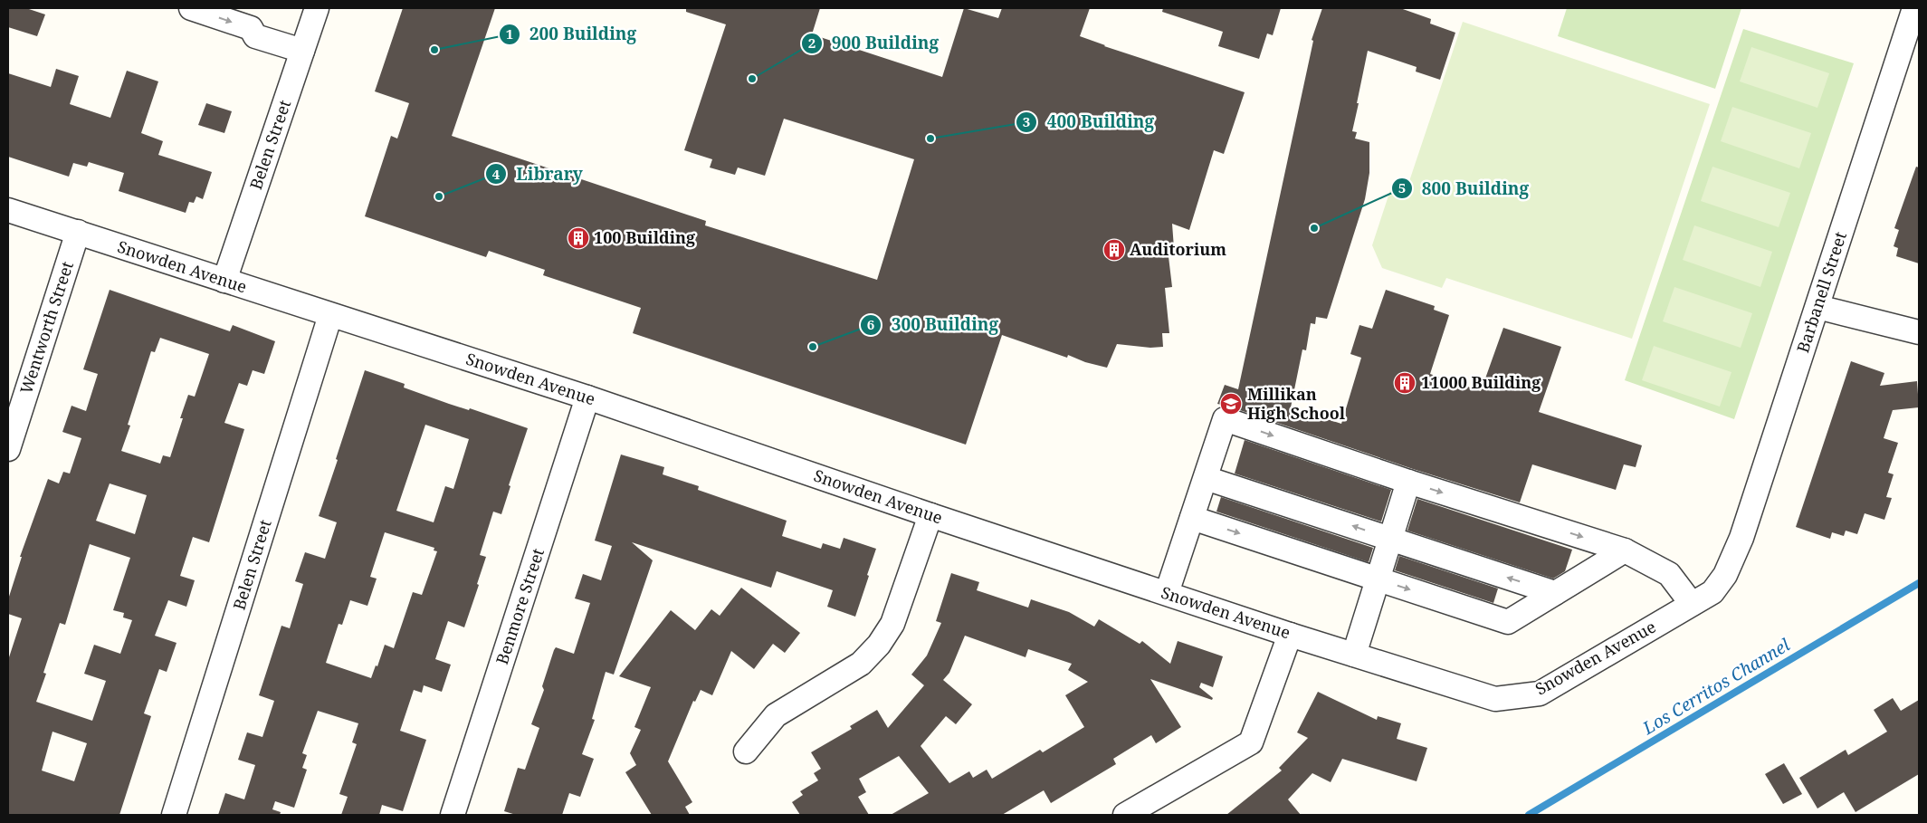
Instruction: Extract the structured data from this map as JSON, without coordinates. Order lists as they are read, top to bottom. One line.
{"streets":{"street":["Belen Street","Snowden Avenue","Barbanell Street","Wentworth Street","Benmore Street"]},"crossings":[["Belen Street","Snowden Avenue"],["Snowden Avenue","Barbanell Street"],["Snowden Avenue","Wentworth Street"],["Snowden Avenue","Benmore Street"]],"water":["Los Cerritos Channel"],"places":{"other":["200 Building","900 Building","400 Building","Library","800 Building","300 Building"],"building":["100 Building","Auditorium","11000 Building"],"school or university":["Millikan High School"]}}
